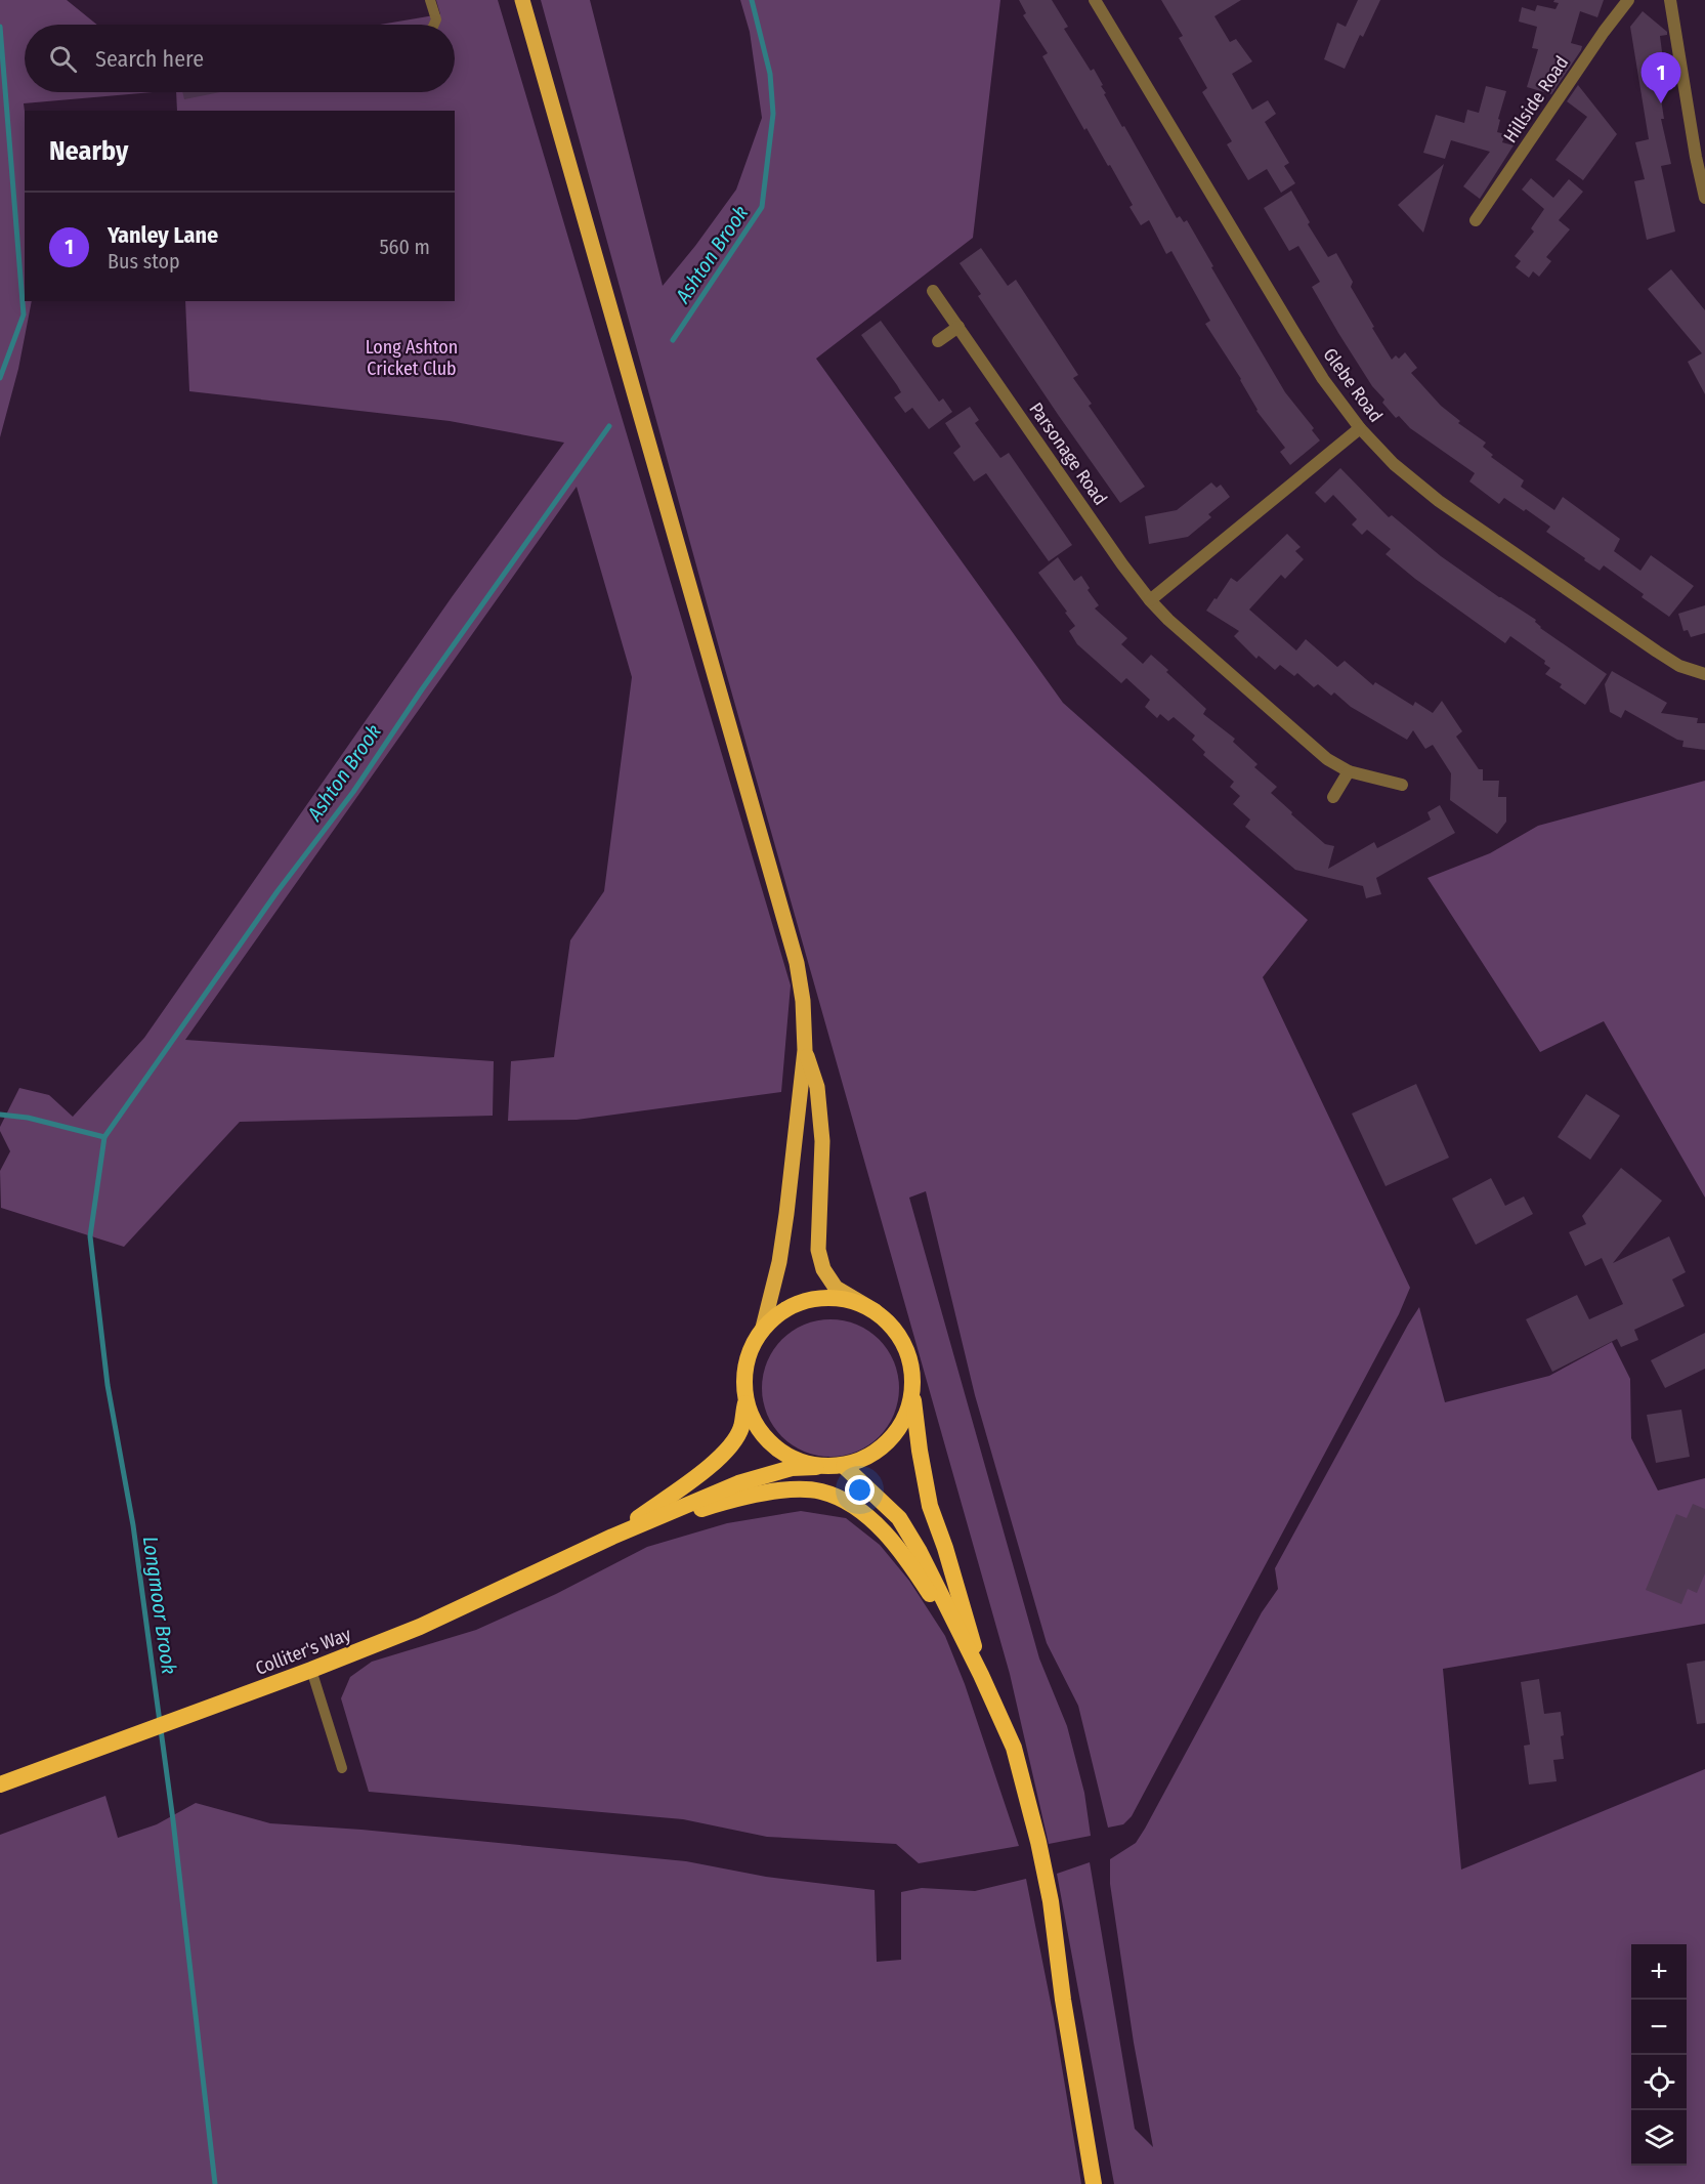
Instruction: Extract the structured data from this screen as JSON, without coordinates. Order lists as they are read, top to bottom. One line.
{"streets":{"highway":["Colliter's Way"],"street":["Hillside Road","Glebe Road","Parsonage Road"]},"water":["Ashton Brook","Longmoor Brook"],"parks":["Long Ashton Cricket Club"],"page":{"search":"Search here","pins":"1","heading":"Nearby","list":[{"mark":"1","name":"Yanley Lane","note":"Bus stop","value":"560 m"}],"map_buttons":["+","−"]}}
